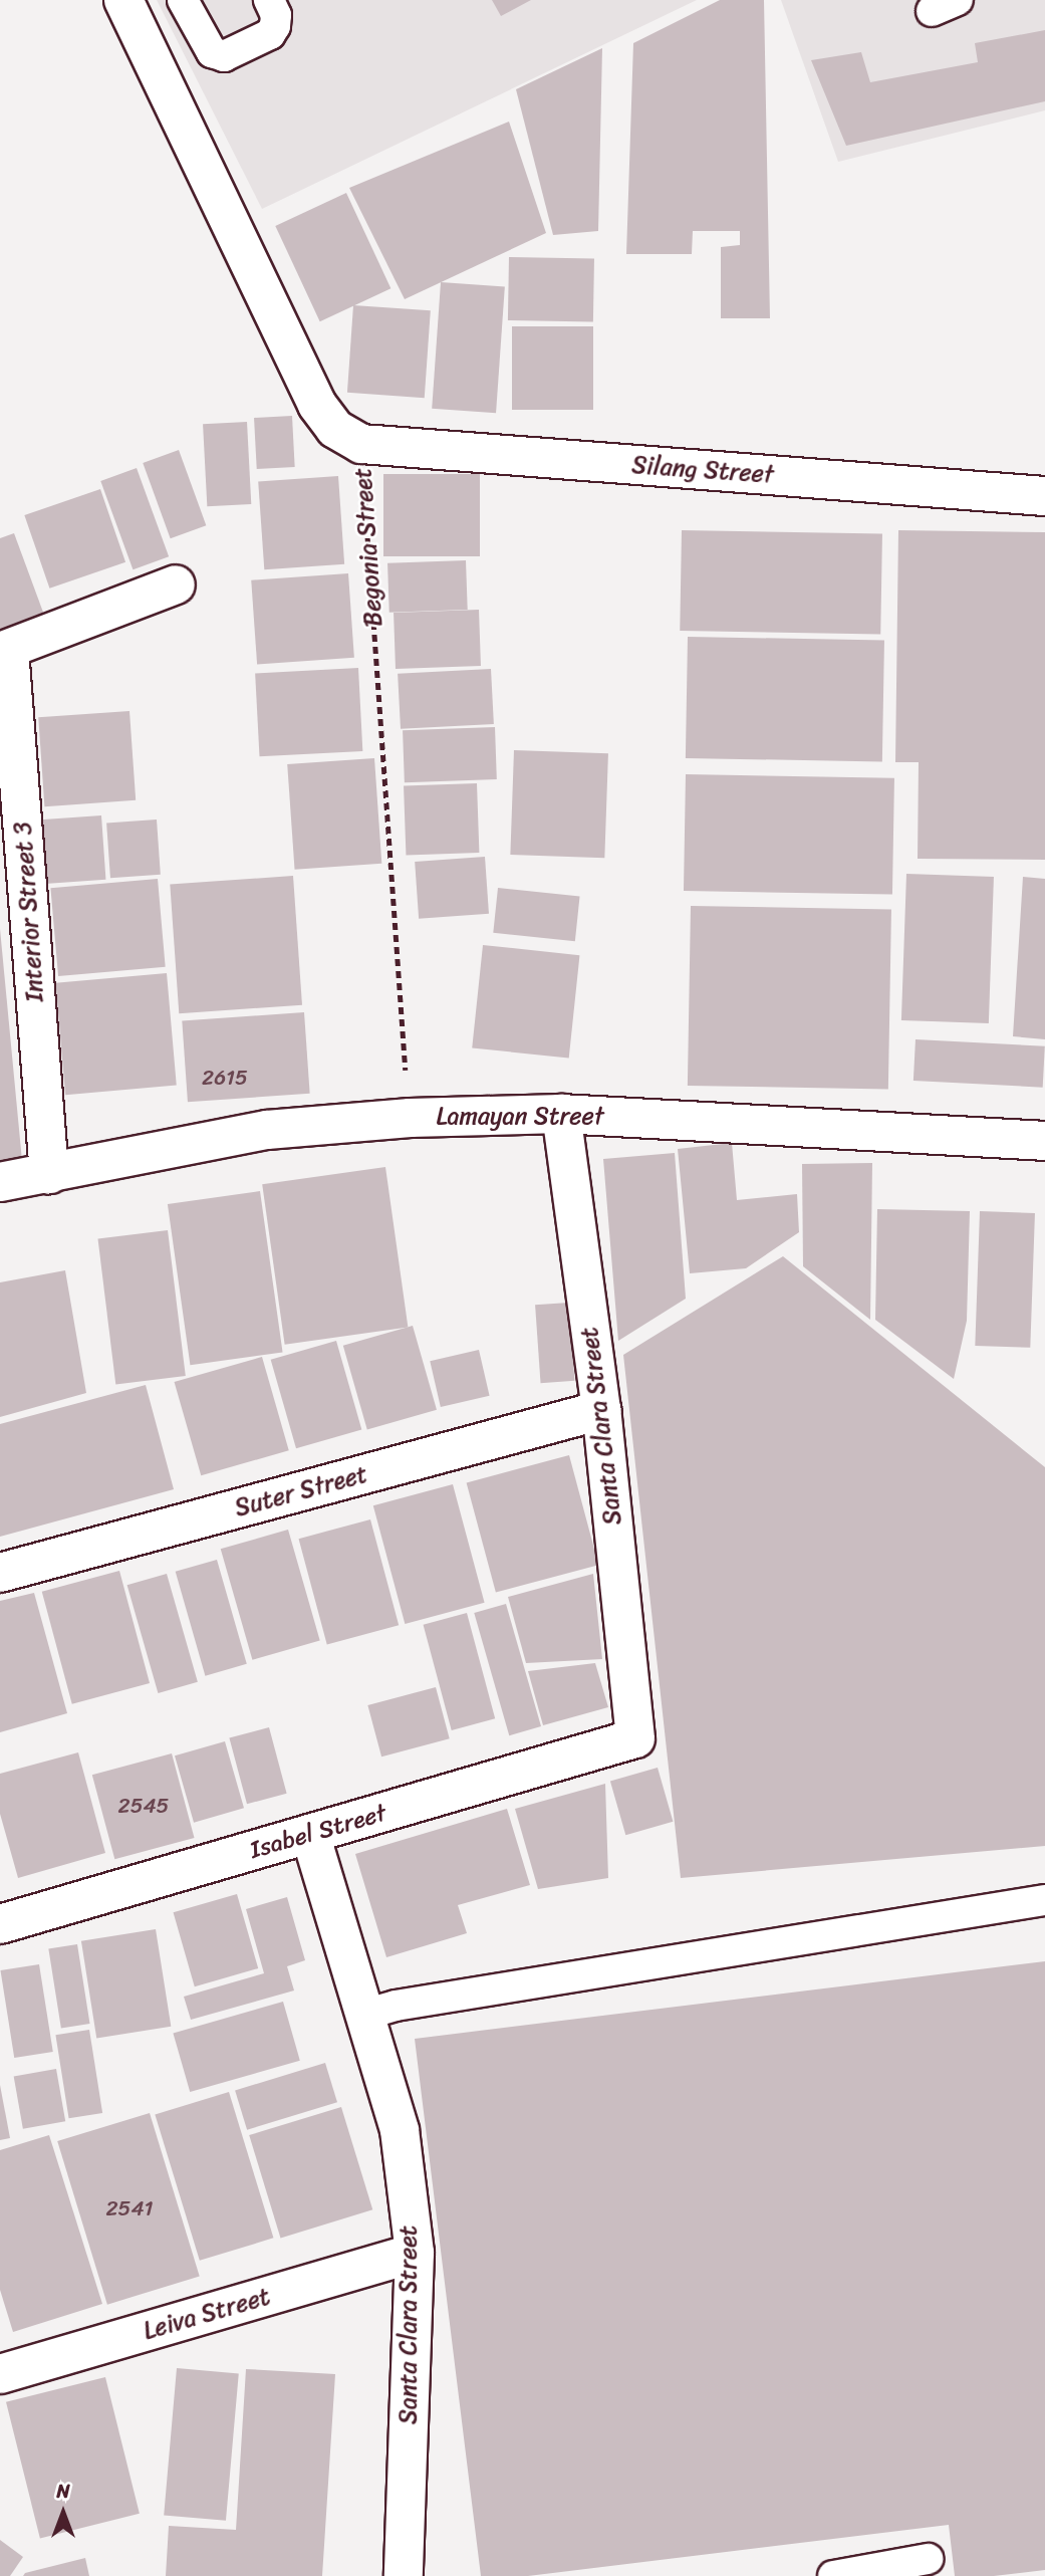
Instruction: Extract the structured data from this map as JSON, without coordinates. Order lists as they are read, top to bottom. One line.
{"streets":{"street":["Silang Street","Begonia Street","Interior Street 3","Lamayan Street","Santa Clara Street","Suter Street","Isabel Street","Leiva Street"]},"crossings":[["Silang Street","Begonia Street"],["Begonia Street","Lamayan Street"],["Interior Street 3","Lamayan Street"],["Lamayan Street","Santa Clara Street"],["Santa Clara Street","Suter Street"],["Santa Clara Street","Isabel Street"],["Santa Clara Street","Leiva Street"]],"house_numbers":["2615","2545","2541"],"north":"top"}
